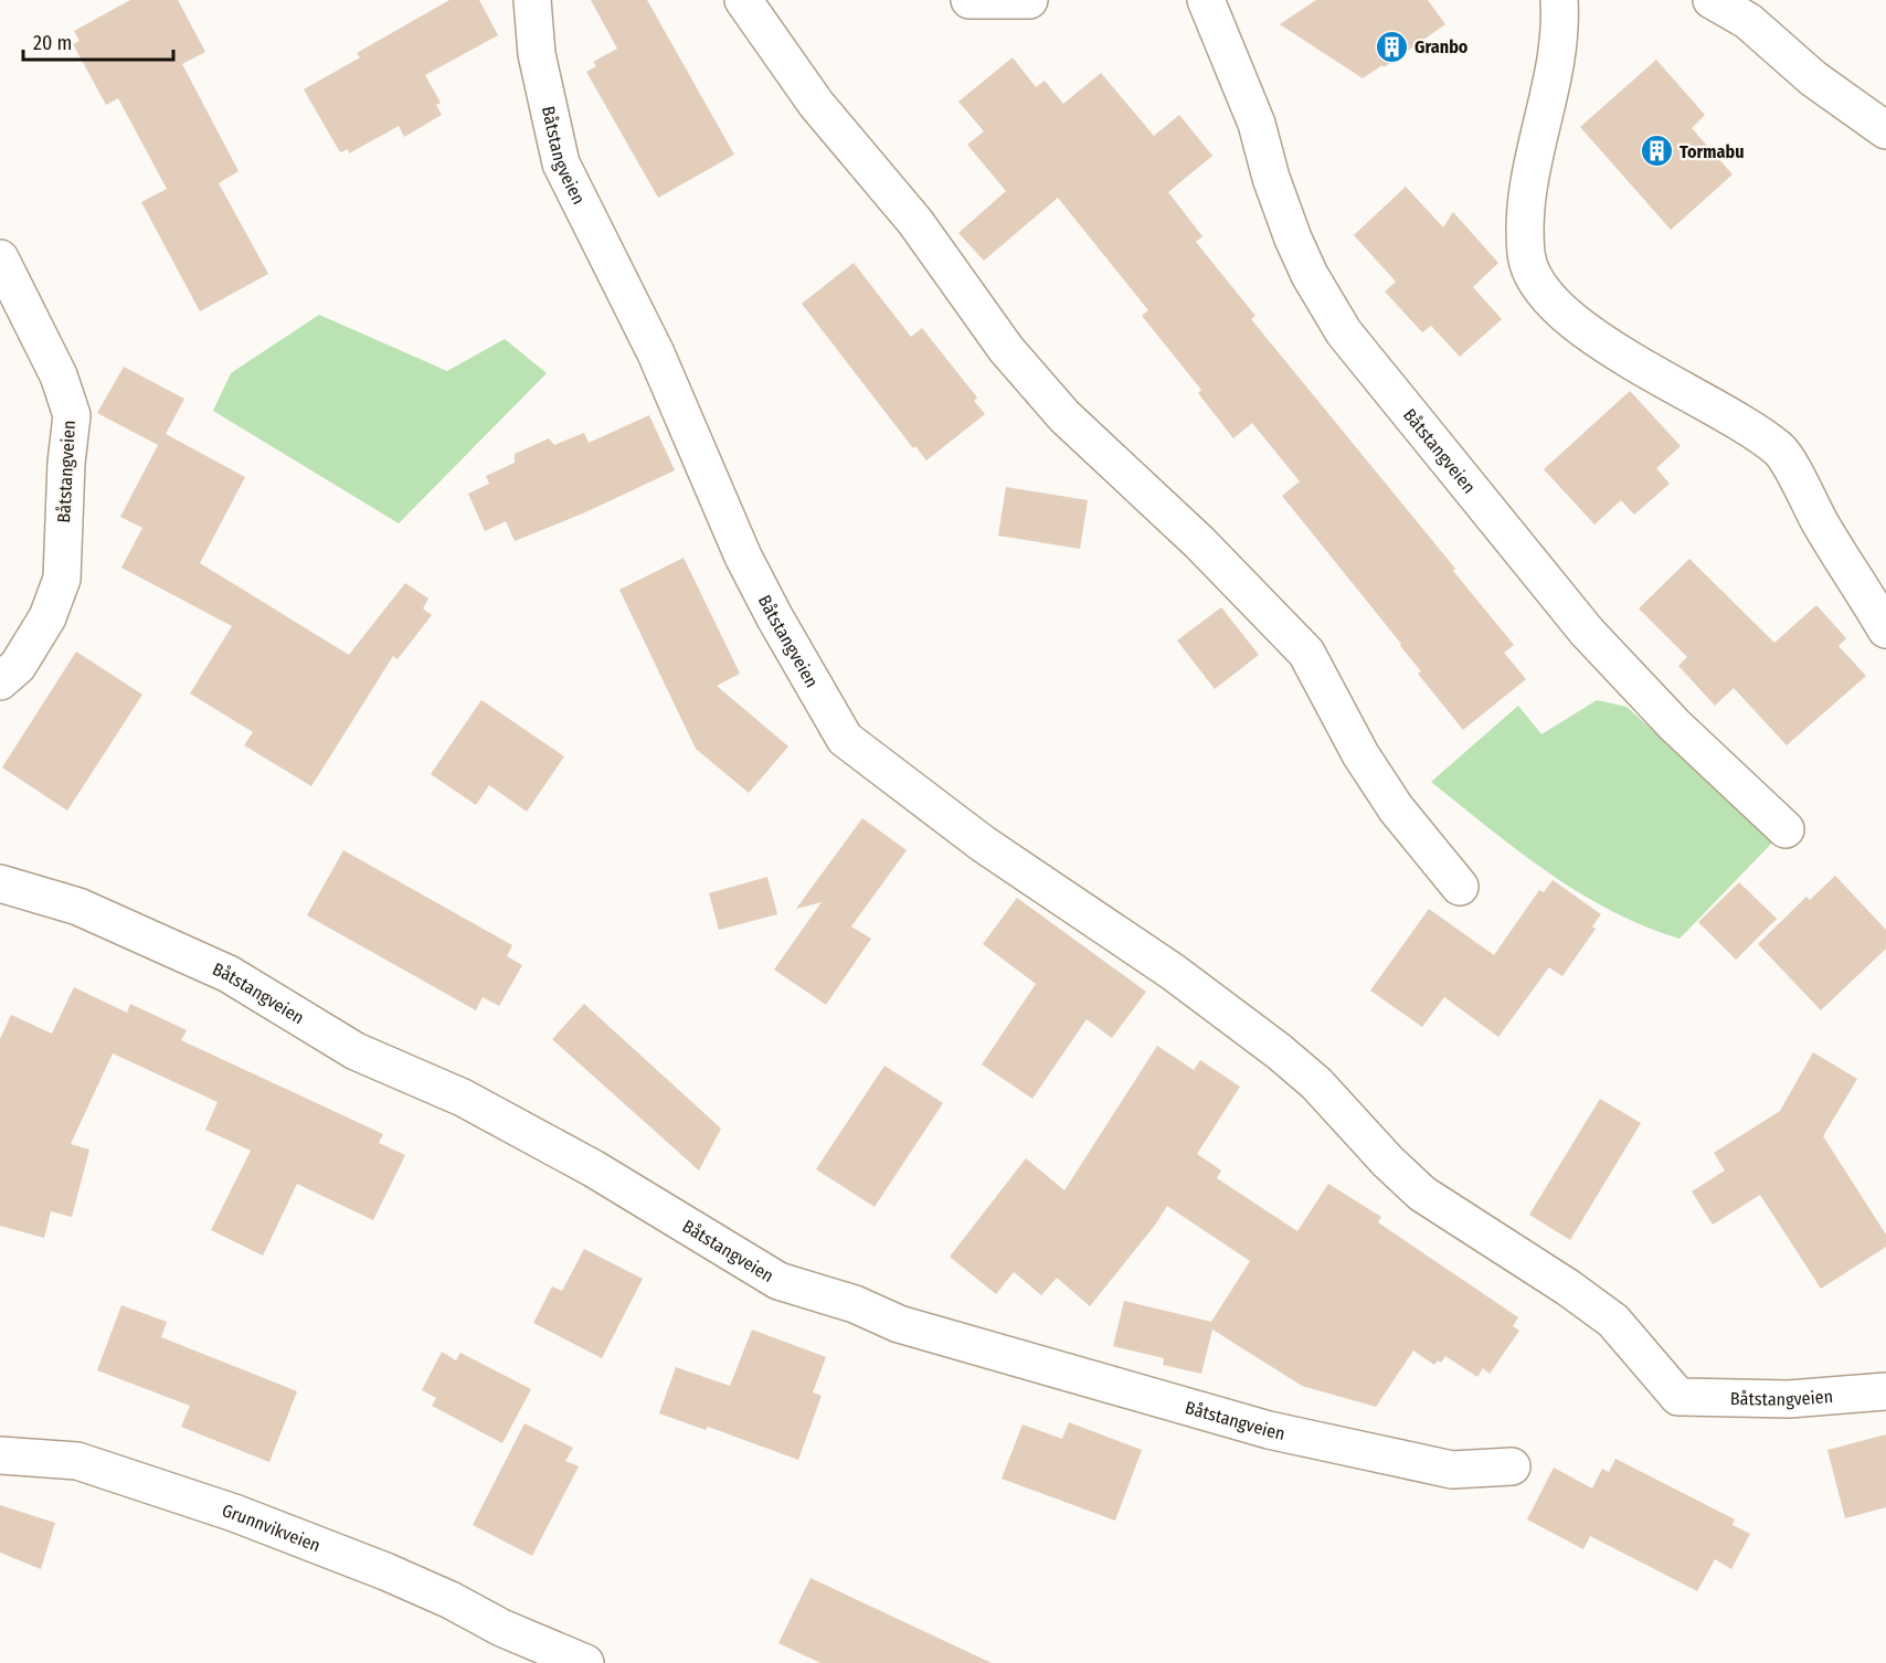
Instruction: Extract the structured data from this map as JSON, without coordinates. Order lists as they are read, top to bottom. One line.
{"streets":{"street":["Båtstangveien","Grunnvikveien"]},"places":{"building":["Granbo","Tormabu"]},"scale_bar":"20 m"}
